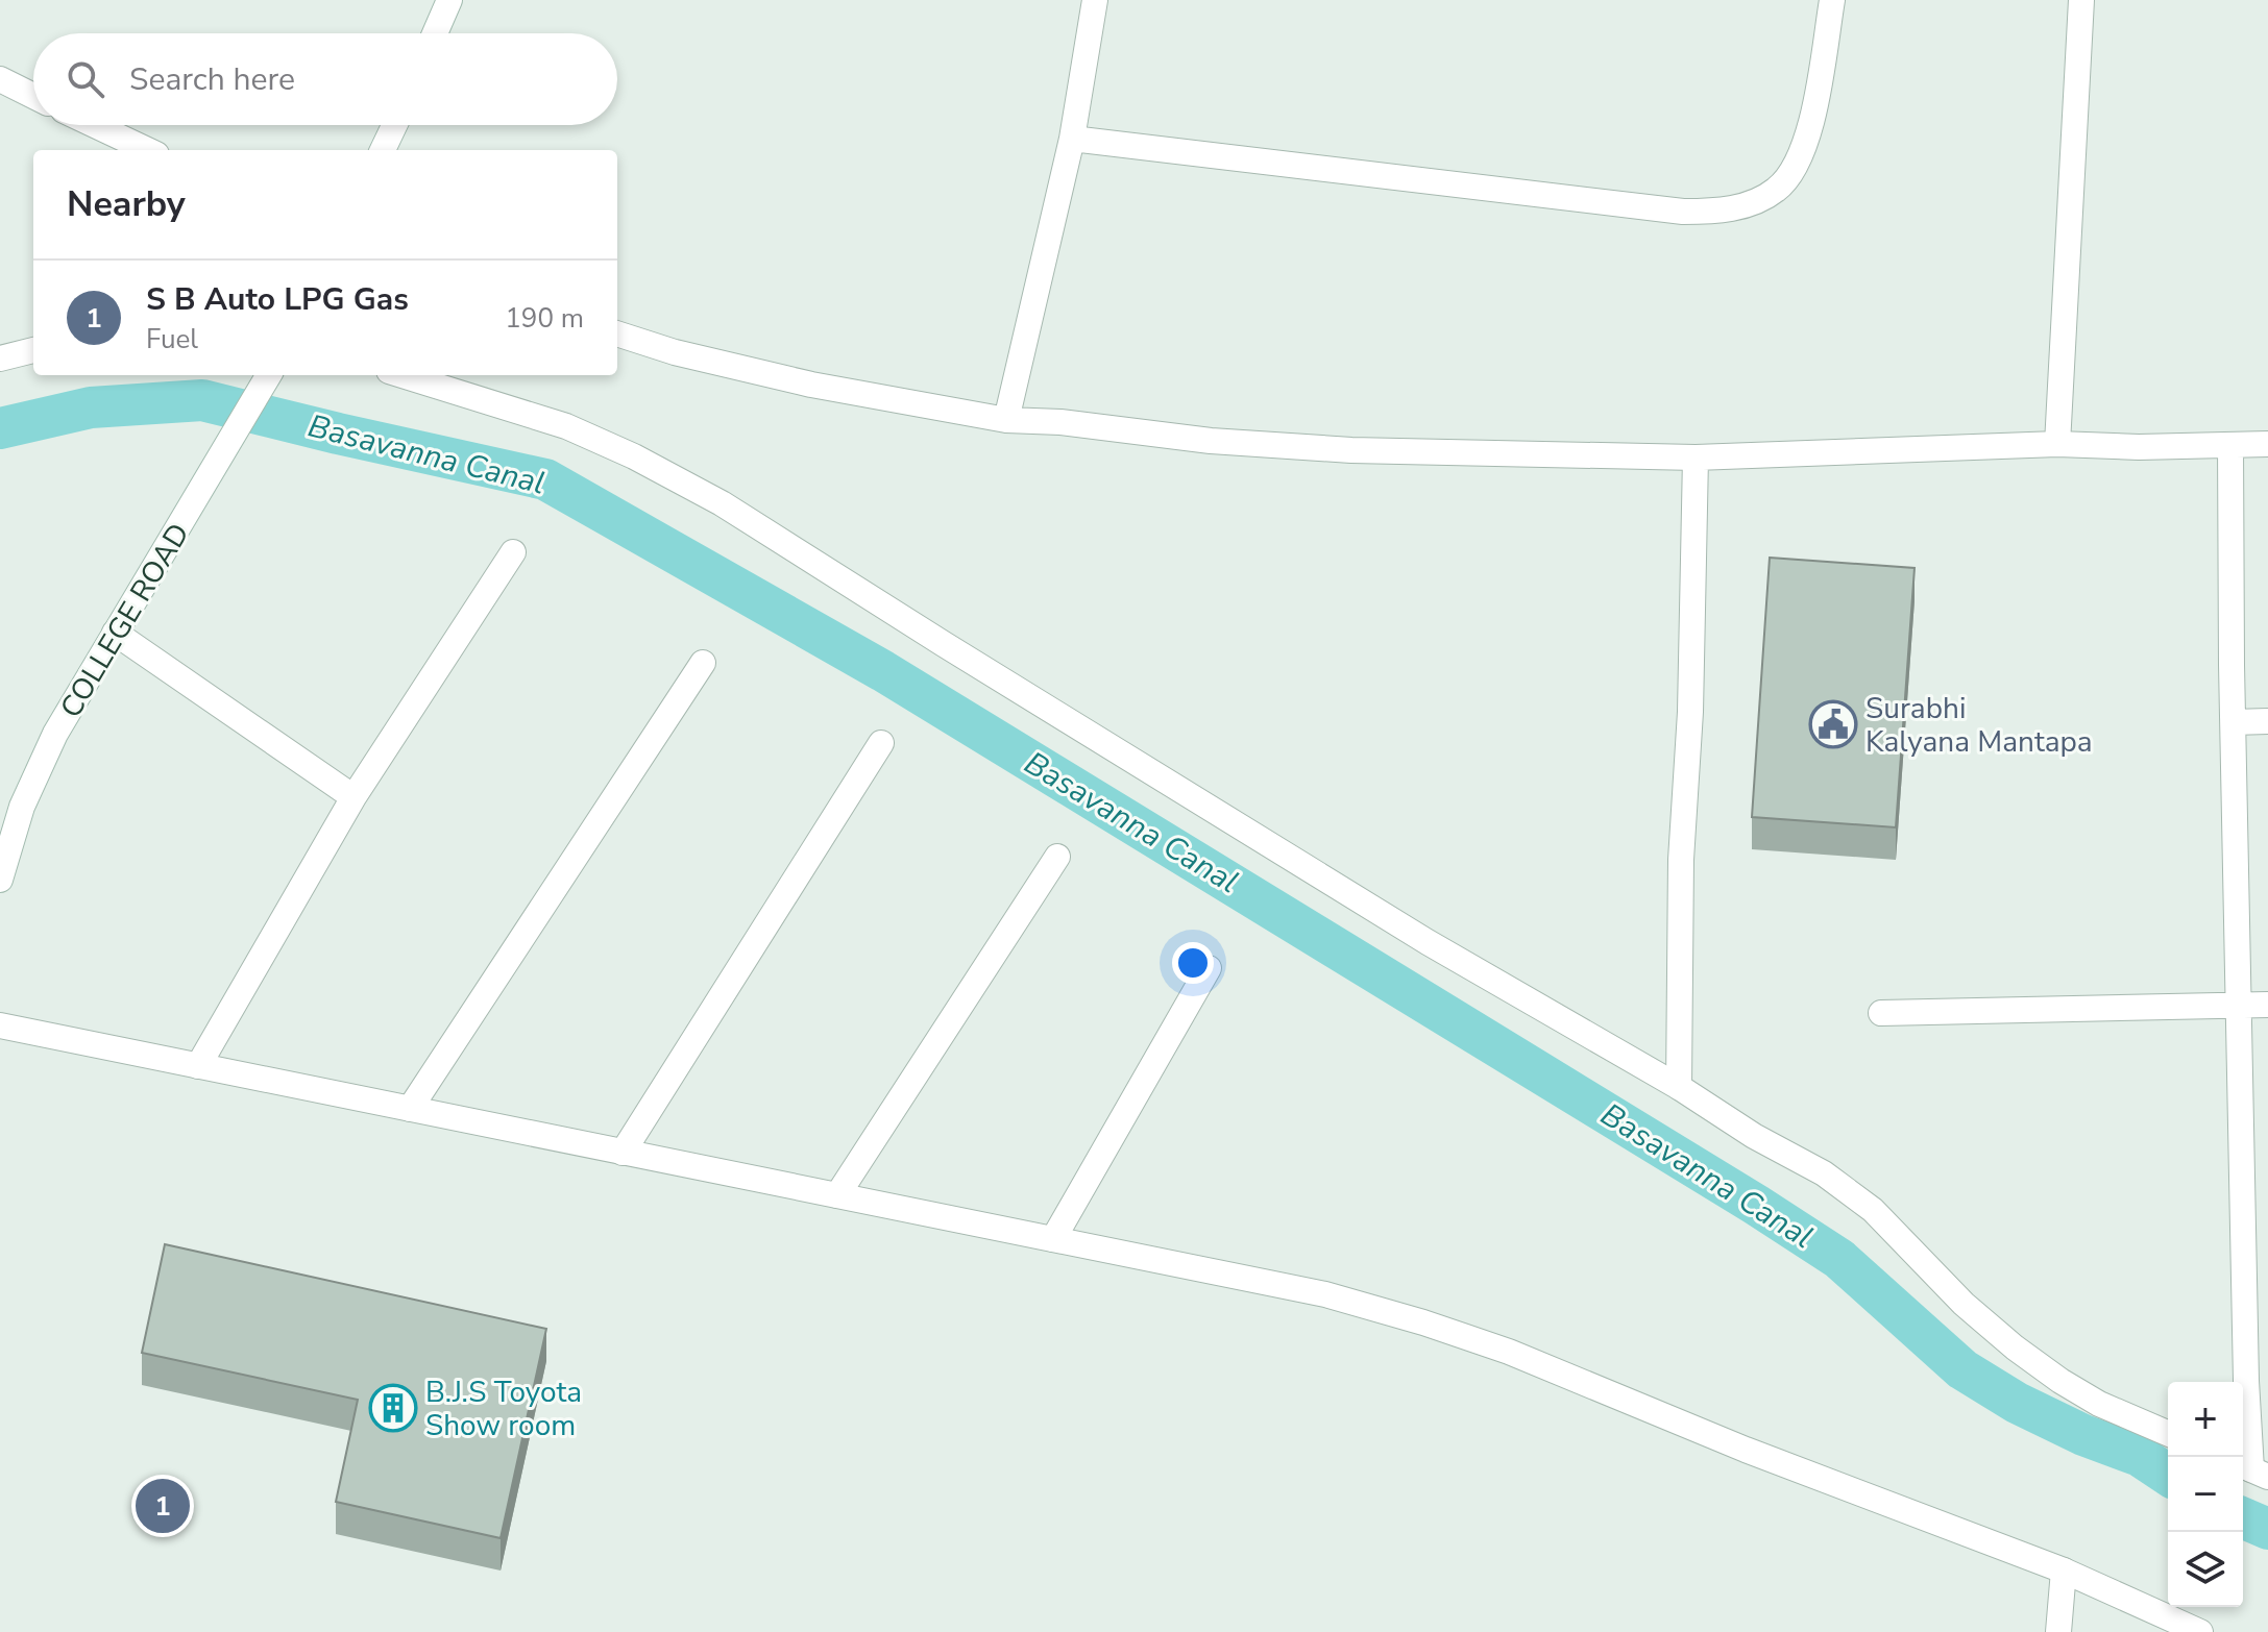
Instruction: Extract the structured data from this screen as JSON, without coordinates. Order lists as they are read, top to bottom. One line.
{"streets":{"street":["COLLEGE ROAD"]},"water":["Basavanna Canal"],"places":{"public building":["Surabhi Kalyana Mantapa"],"building":["B.J.S Toyota Show room"]},"page":{"search":"Search here","heading":"Nearby","list":[{"mark":"1","name":"S B Auto LPG Gas","note":"Fuel","value":"190 m"}],"map_buttons":["+","−"],"pins":"1"}}
